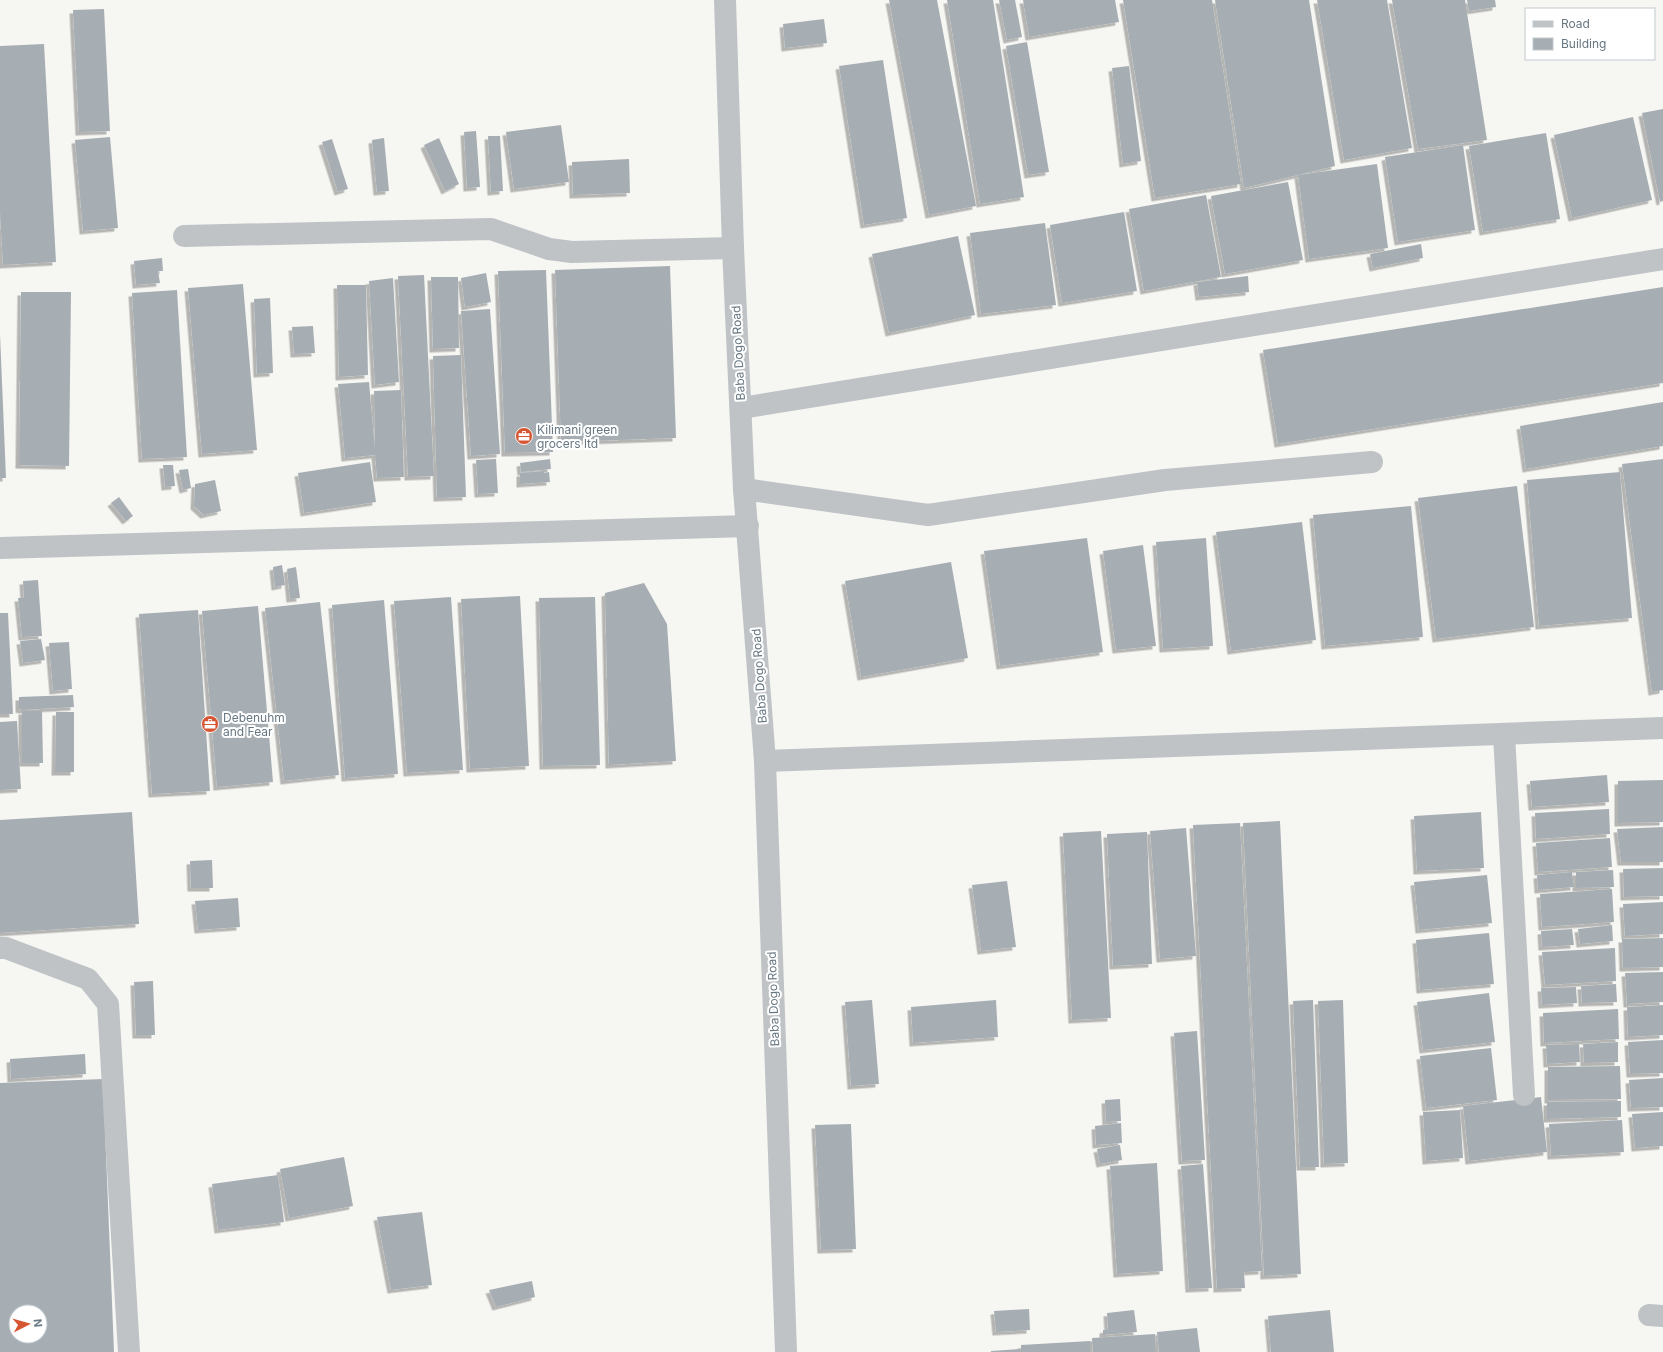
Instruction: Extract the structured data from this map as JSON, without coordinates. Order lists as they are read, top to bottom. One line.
{"streets":{"street":["Baba Dogo Road"]},"places":{"office":["Kilimani green grocers ltd","Debenuhm and Fear"]},"legend":["Road","Building"],"north":"right"}
